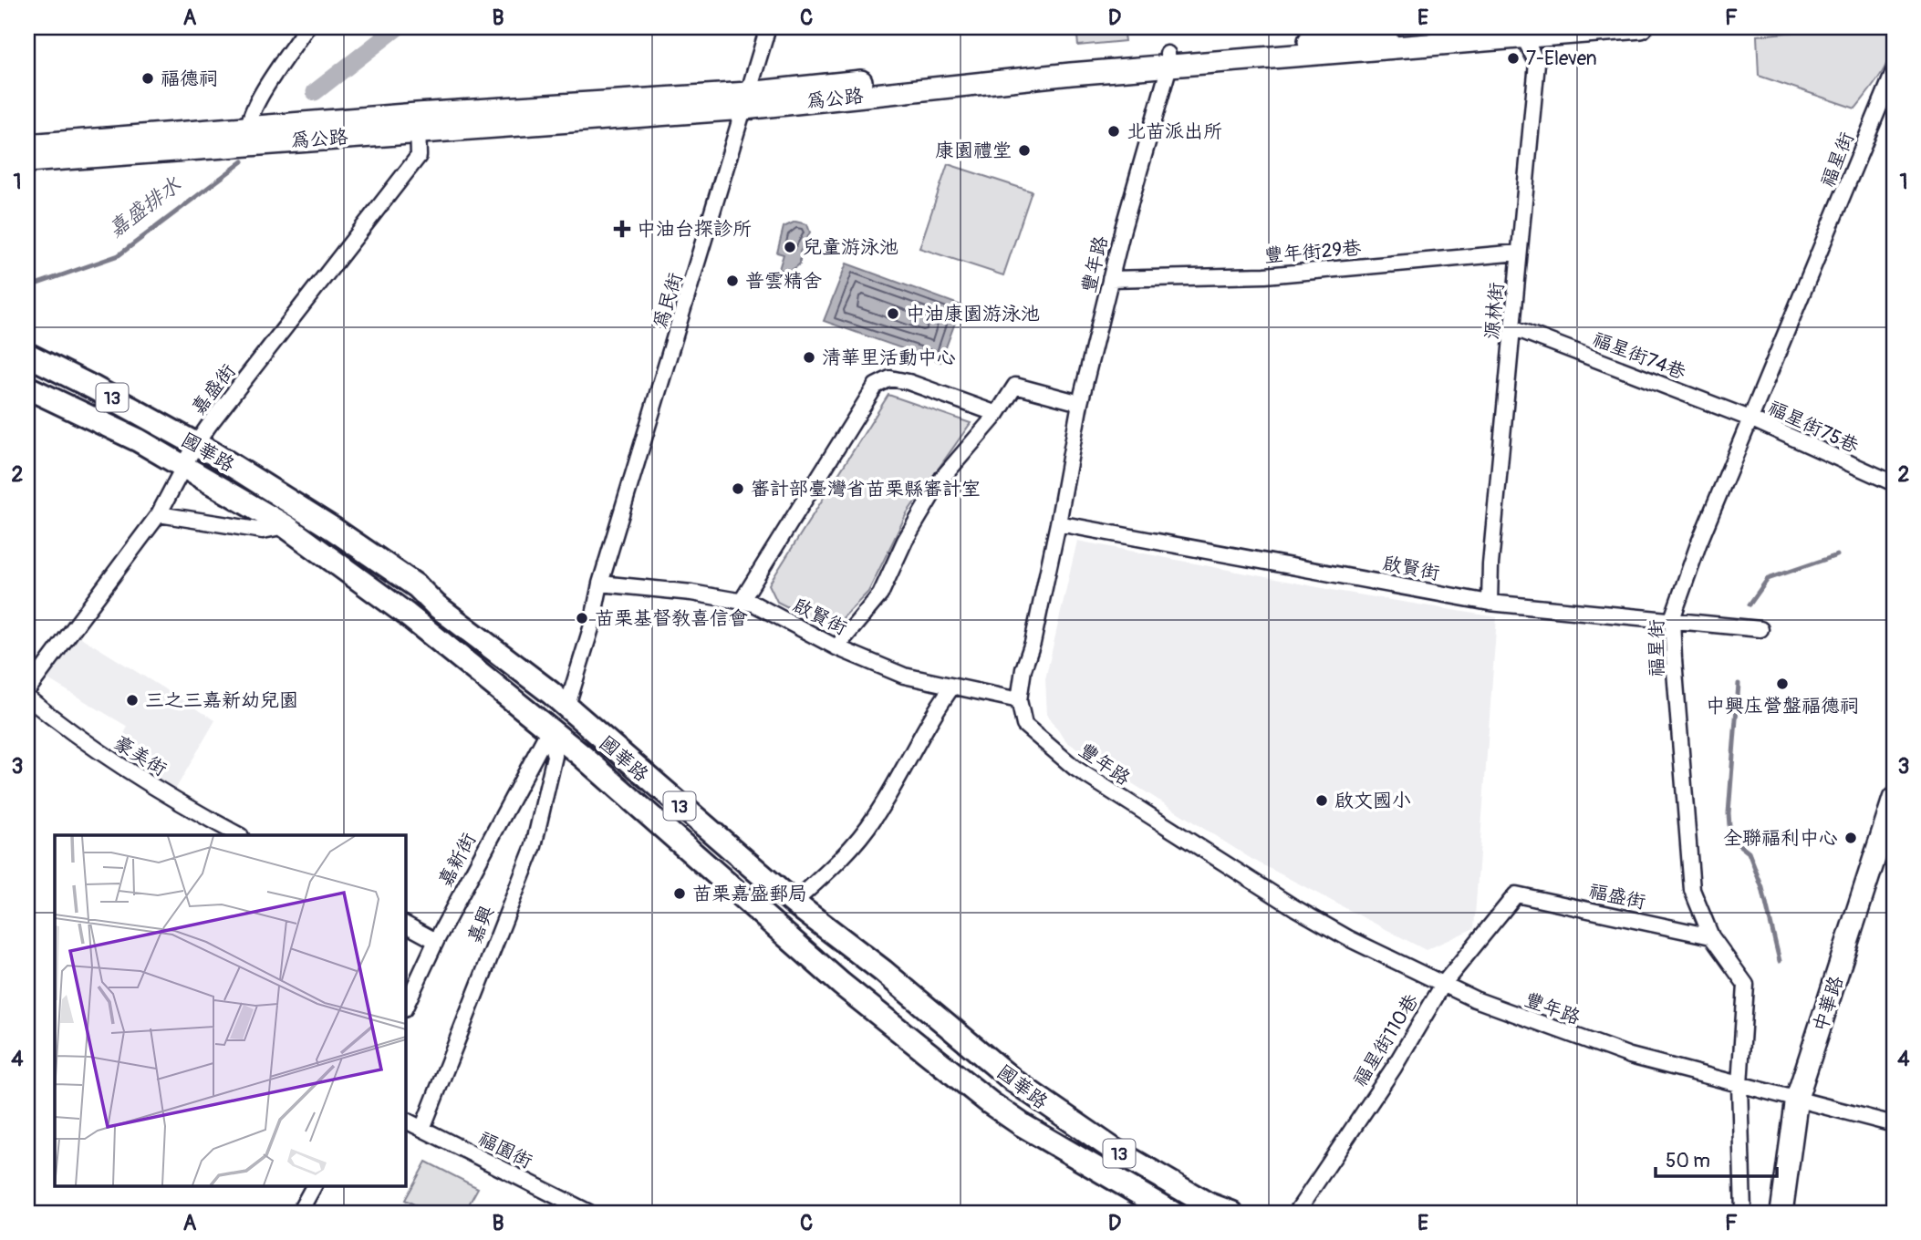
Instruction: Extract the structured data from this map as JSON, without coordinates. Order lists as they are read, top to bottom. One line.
{"streets":{"main road":["13","國華路"],"street":["為公路","福星街","豐年街29巷","豐年路","為民街","源林街","福星街74巷","嘉盛街","福星街75巷","啟賢街","豪美街","嘉新街","福盛街","嘉興","中華路","福星街110巷","福園街"]},"crossings":[["為公路","豐年路"],["為公路","為民街"],["為公路","源林街"],["為公路","嘉盛街"],["福星街","豐年路"],["福星街","福星街74巷"],["福星街","福星街75巷"],["福星街","啟賢街"],["福星街","福盛街"],["豐年街29巷","豐年路"],["豐年街29巷","源林街"],["豐年路","啟賢街"],["豐年路","中華路"],["豐年路","福星街110巷"],["為民街","國華路"],["為民街","啟賢街"],["源林街","福星街74巷"],["源林街","啟賢街"],["福星街74巷","福星街75巷"],["嘉盛街","國華路"],["國華路","嘉新街"],["國華路","嘉興"],["嘉新街","嘉興"],["福盛街","福星街110巷"],["嘉興","福園街"]],"water":["嘉盛排水"],"places":{"other":["7-Eleven","福德祠","北苗派出所","康園禮堂","兒童游泳池","普雲精舍","中油康園游泳池","清華里活動中心","審計部臺灣省苗栗縣審計室","苗栗基督教喜信會","中興庒營盤福德祠","三之三嘉新幼兒園","啟文國小","全聯福利中心","苗栗嘉盛郵局"],"health":["中油台探診所"]},"scale_bar":"50 m","grid":{"columns":["A","B","C","D","E","F"],"rows":["1","2","3","4"]}}
